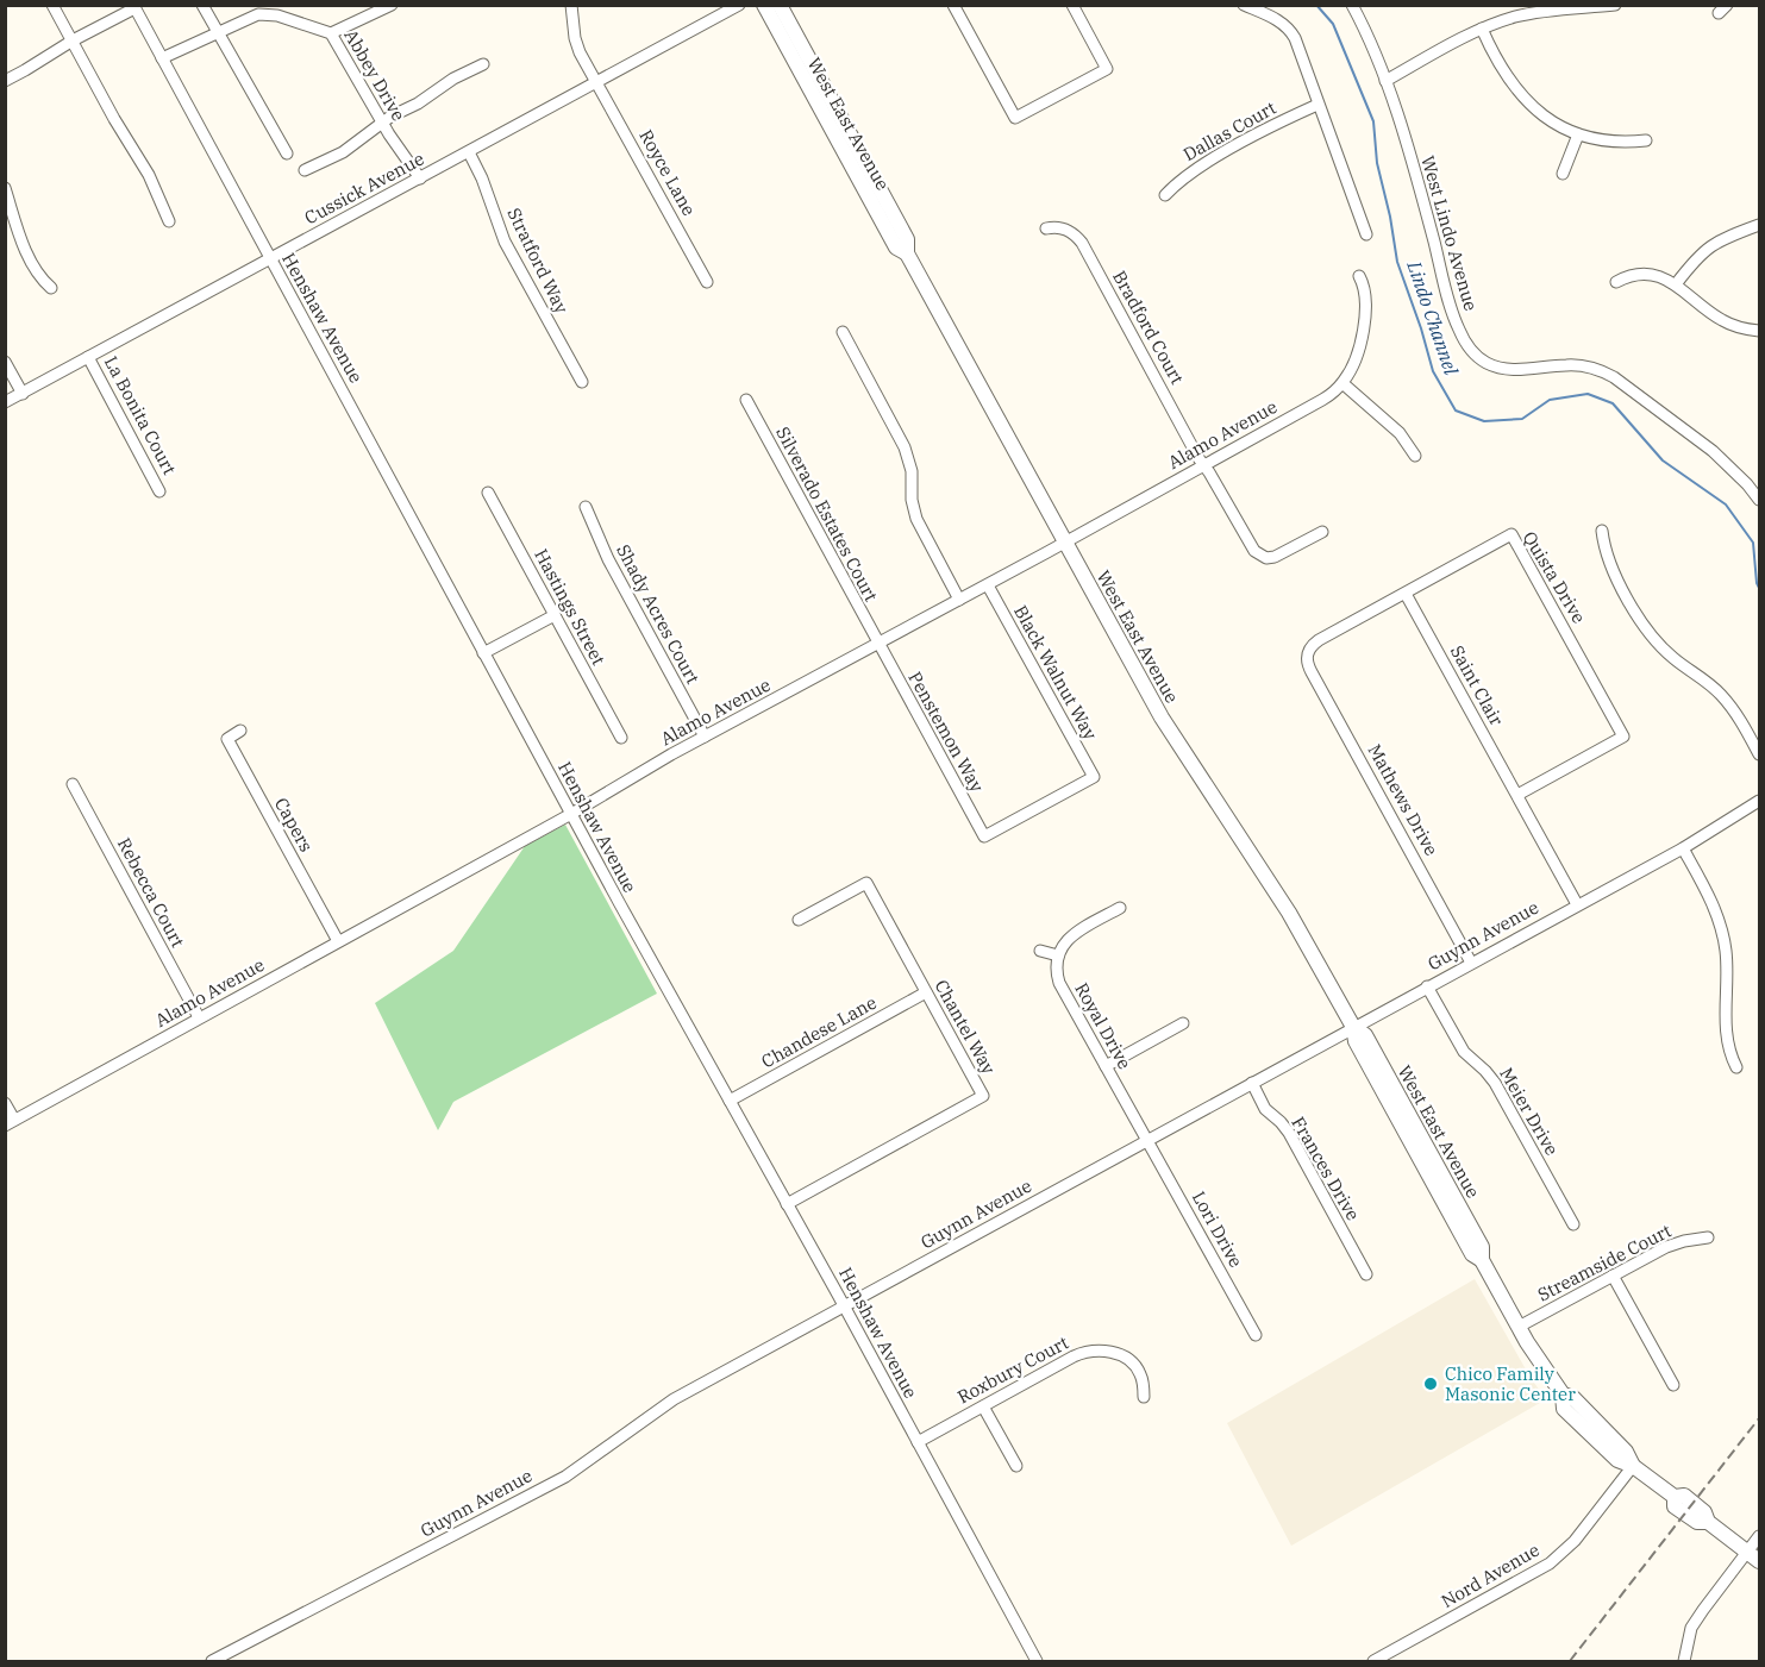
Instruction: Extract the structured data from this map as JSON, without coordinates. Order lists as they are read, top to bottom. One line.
{"streets":{"main road":["West East Avenue"],"street":["Abbey Drive","Dallas Court","Royce Lane","Cussick Avenue","West Lindo Avenue","Stratford Way","Henshaw Avenue","Bradford Court","La Bonita Court","Alamo Avenue","Silverado Estates Court","Quista Drive","Hastings Street","Shady Acres Court","Black Walnut Way","Saint Clair","Penstemon Way","Mathews Drive","Capers","Rebecca Court","Guynn Avenue","Royal Drive","Chantel Way","Chandese Lane","Meier Drive","Frances Drive","Lori Drive","Streamside Court","Roxbury Court","Nord Avenue"]},"crossings":[["Abbey Drive","Cussick Avenue"],["Abbey Drive","Henshaw Avenue"],["West East Avenue","Alamo Avenue"],["West East Avenue","Guynn Avenue"],["West East Avenue","Streamside Court"],["West East Avenue","Nord Avenue"],["Royce Lane","Cussick Avenue"],["Cussick Avenue","Stratford Way"],["Cussick Avenue","Henshaw Avenue"],["Cussick Avenue","La Bonita Court"],["Henshaw Avenue","Alamo Avenue"],["Henshaw Avenue","Guynn Avenue"],["Henshaw Avenue","Chantel Way"],["Henshaw Avenue","Chandese Lane"],["Henshaw Avenue","Roxbury Court"],["Bradford Court","Alamo Avenue"],["Alamo Avenue","Silverado Estates Court"],["Alamo Avenue","Shady Acres Court"],["Alamo Avenue","Black Walnut Way"],["Alamo Avenue","Penstemon Way"],["Alamo Avenue","Capers"],["Alamo Avenue","Rebecca Court"],["Silverado Estates Court","Penstemon Way"],["Quista Drive","Saint Clair"],["Quista Drive","Mathews Drive"],["Black Walnut Way","Penstemon Way"],["Saint Clair","Guynn Avenue"],["Mathews Drive","Guynn Avenue"],["Guynn Avenue","Royal Drive"],["Guynn Avenue","Meier Drive"],["Guynn Avenue","Frances Drive"],["Guynn Avenue","Lori Drive"],["Royal Drive","Lori Drive"],["Chantel Way","Chandese Lane"]],"water":["Lindo Channel"],"places":["Chico Family Masonic Center"]}
